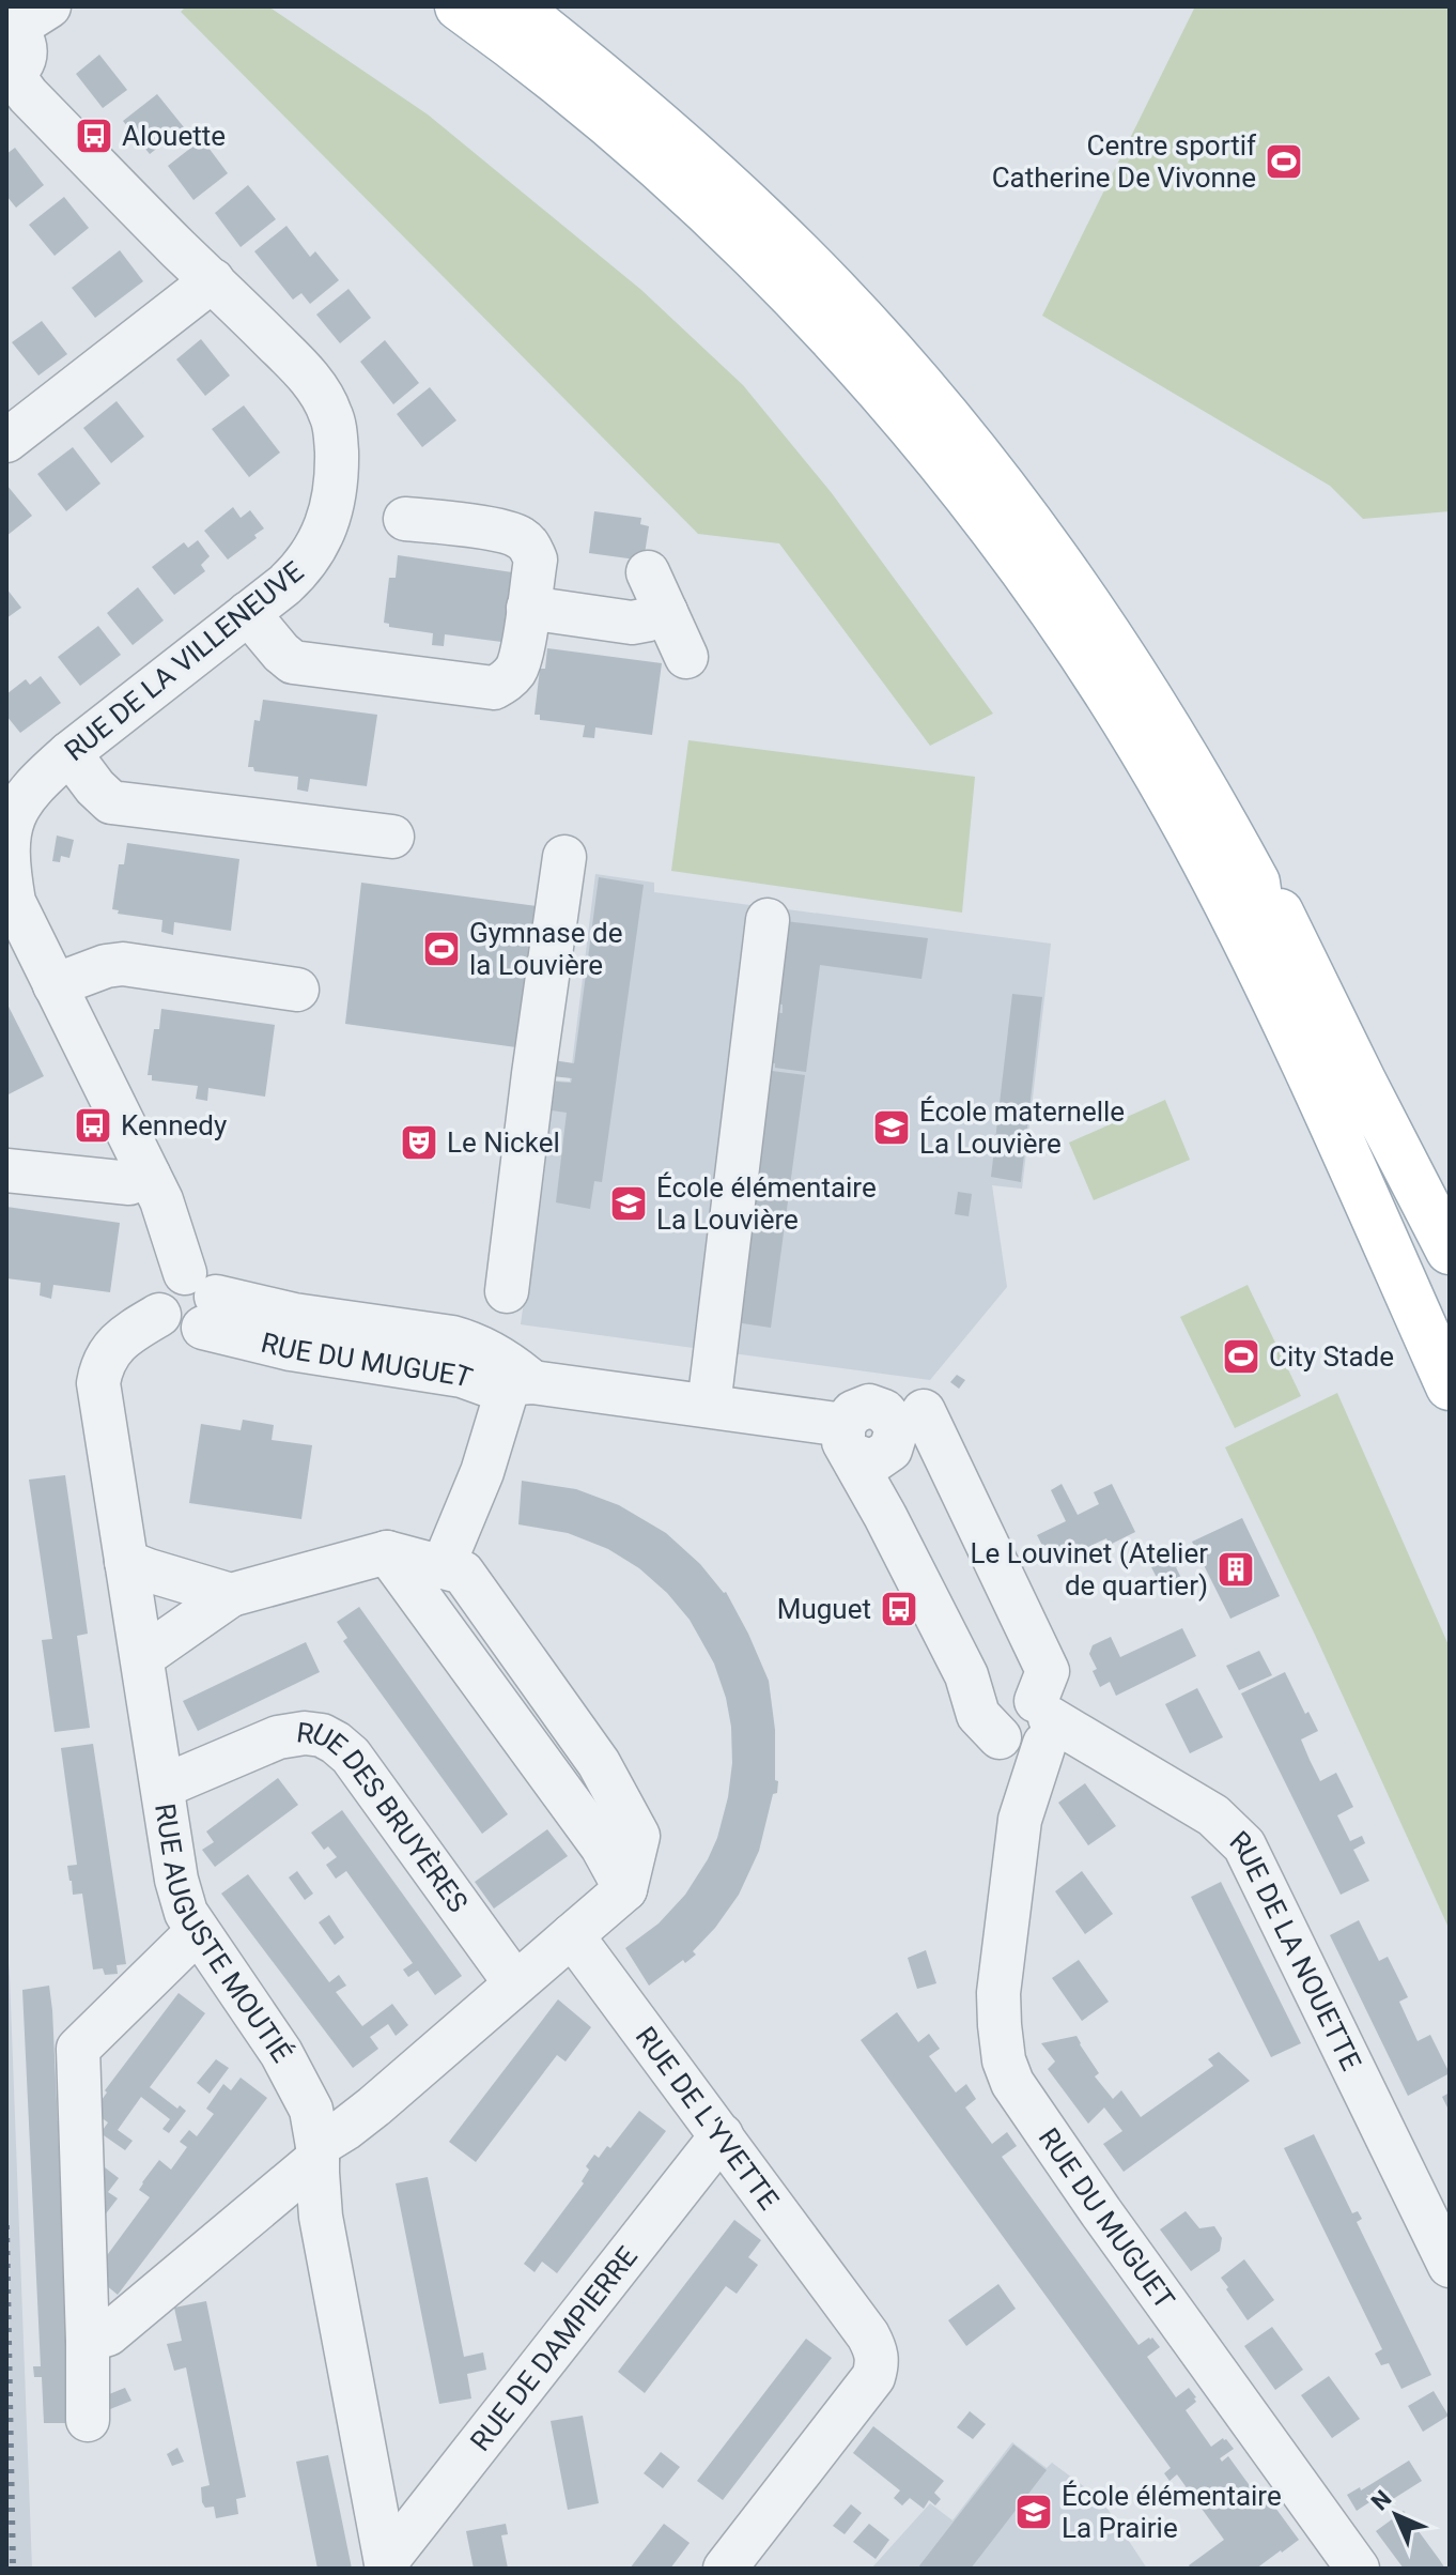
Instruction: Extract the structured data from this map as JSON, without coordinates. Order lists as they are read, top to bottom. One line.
{"streets":{"street":["RUE DE LA VILLENEUVE","RUE DU MUGUET","RUE DES BRUYÈRES","RUE AUGUSTE MOUTIÉ","RUE DE LA NOUETTE","RUE DE L'YVETTE","RUE DE DAMPIERRE"]},"crossings":[["RUE DE LA VILLENEUVE","RUE DU MUGUET"],["RUE DE LA VILLENEUVE","RUE AUGUSTE MOUTIÉ"],["RUE DU MUGUET","RUE AUGUSTE MOUTIÉ"],["RUE DU MUGUET","RUE DE LA NOUETTE"],["RUE DES BRUYÈRES","RUE AUGUSTE MOUTIÉ"],["RUE AUGUSTE MOUTIÉ","RUE DE DAMPIERRE"],["RUE DE L'YVETTE","RUE DE DAMPIERRE"]],"places":{"bus stop":["Alouette","Kennedy","Muguet"],"sports":["Centre sportif Catherine De Vivonne","Gymnase de la Louvière","City Stade"],"school or university":["École maternelle La Louvière","École élémentaire La Louvière","École élémentaire La Prairie"],"theatre":["Le Nickel"],"building":["Le Louvinet (Atelier de quartier)"]},"north":"top left"}
